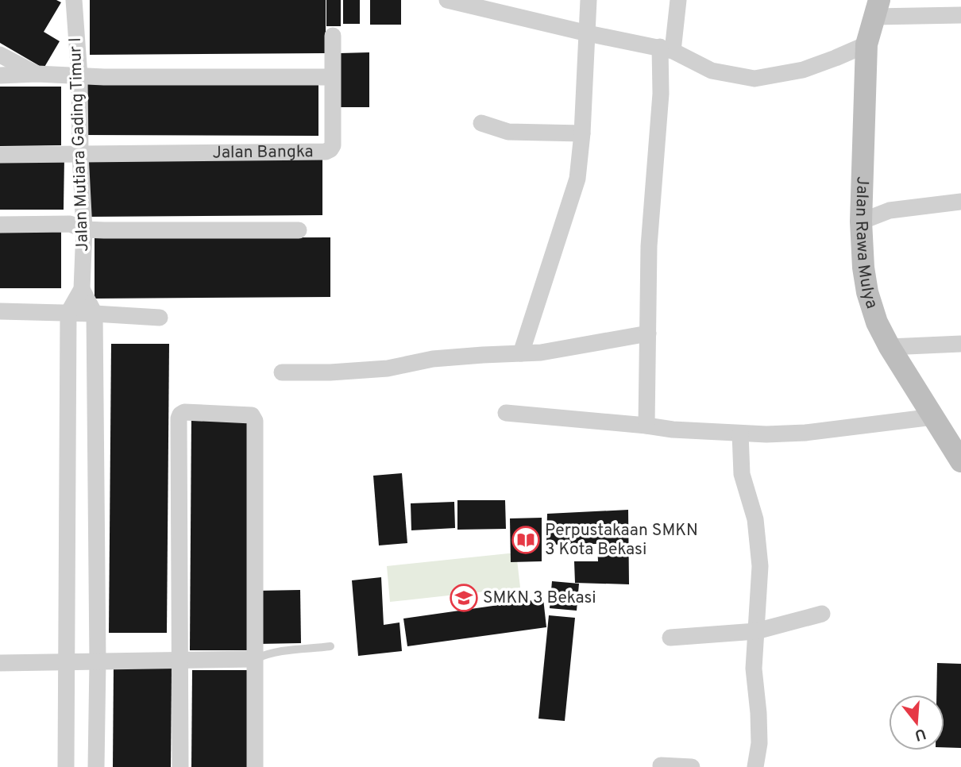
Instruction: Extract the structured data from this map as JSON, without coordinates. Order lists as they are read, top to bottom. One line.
{"streets":{"main road":["Jalan Rawa Mulya"],"street":["Jalan Mutiara Gading Timur I","Jalan Bangka"]},"crossings":[["Jalan Mutiara Gading Timur I","Jalan Bangka"]],"places":{"library":["Perpustakaan SMKN 3 Kota Bekasi"],"school or university":["SMKN 3 Bekasi"]},"north":"bottom"}
